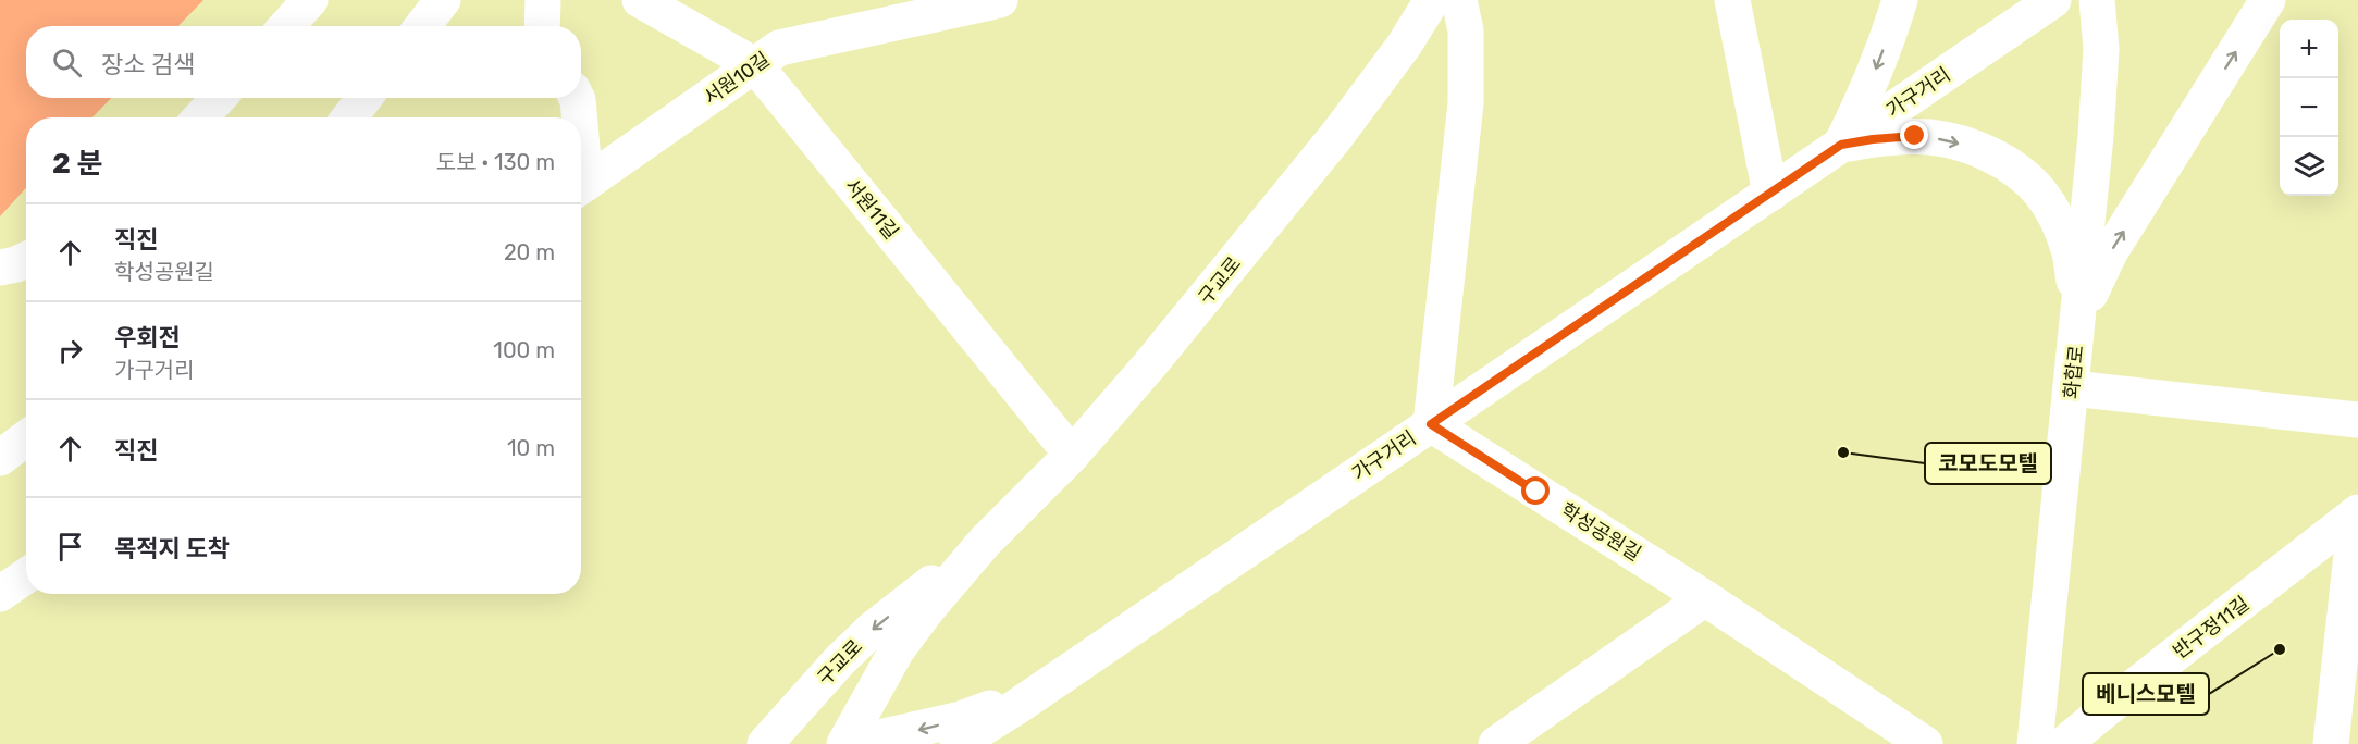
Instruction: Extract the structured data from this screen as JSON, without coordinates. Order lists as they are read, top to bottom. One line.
{"streets":{"main road":["서원10길","가구거리","서원11길","구교로","화합로","학성공원길","반구정11길"]},"crossings":[["서원10길","서원11길"],["가구거리","학성공원길"],["서원11길","구교로"]],"places":["코모도모텔","베니스모텔"],"page":{"map_buttons":["+","−"],"search":"장소 검색","heading":["2 분","도보 · 130 m"],"list":[["직진","학성공원길","20 m"],["우회전","가구거리","100 m"],["직진","10 m"],"목적지 도착"]}}
